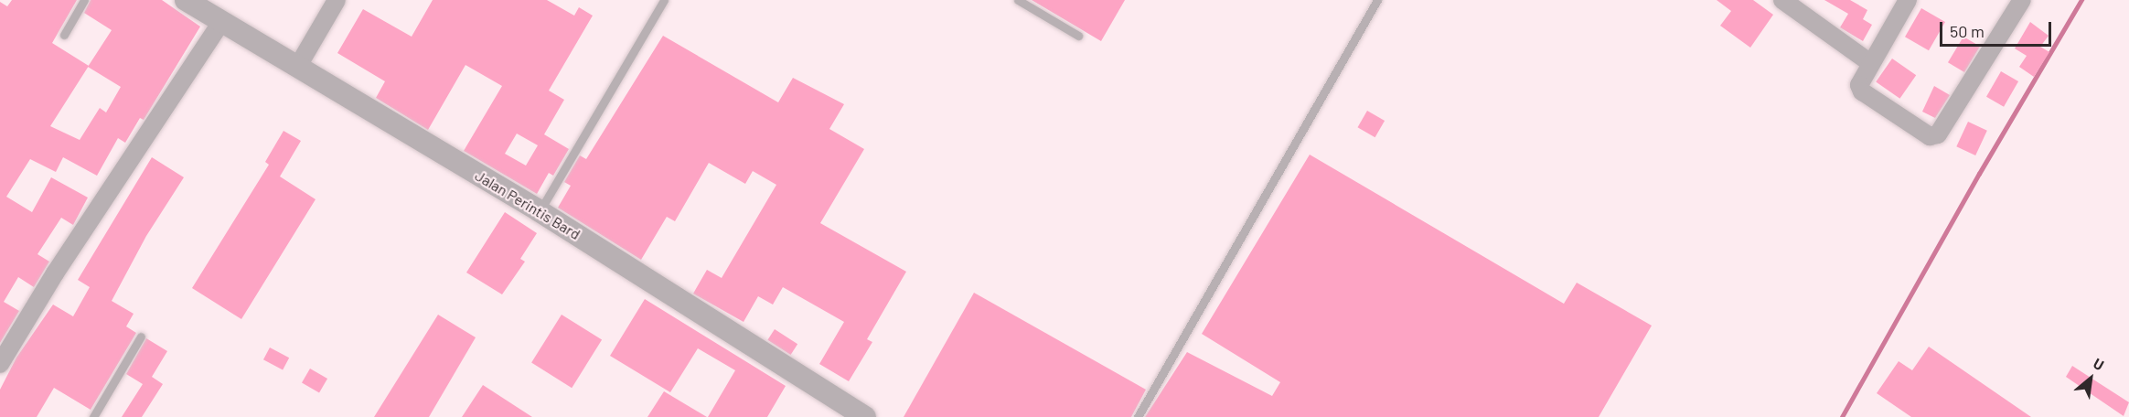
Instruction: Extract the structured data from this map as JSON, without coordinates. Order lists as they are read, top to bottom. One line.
{"streets":{"street":["Jalan Perintis Bard"]},"scale_bar":"50 m","north":"top right"}
